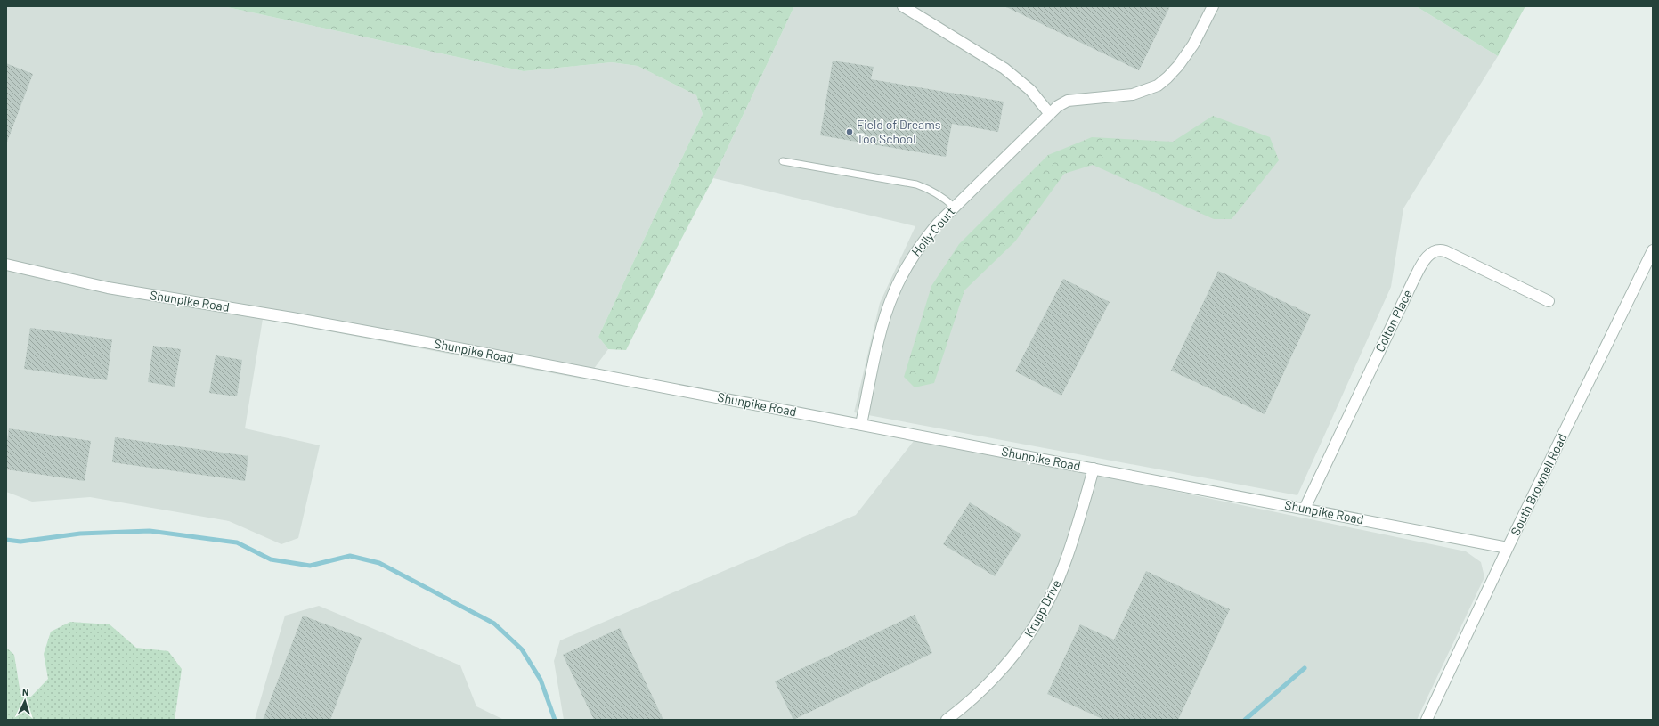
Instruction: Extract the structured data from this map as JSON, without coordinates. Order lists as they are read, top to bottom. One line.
{"streets":{"street":["Holly Court","Shunpike Road","Colton Place","South Brownell Road","Krupp Drive"]},"crossings":[["Holly Court","Shunpike Road"],["Shunpike Road","Colton Place"],["Shunpike Road","South Brownell Road"],["Shunpike Road","Krupp Drive"]],"places":["Field of Dreams Too School"],"north":"top"}
